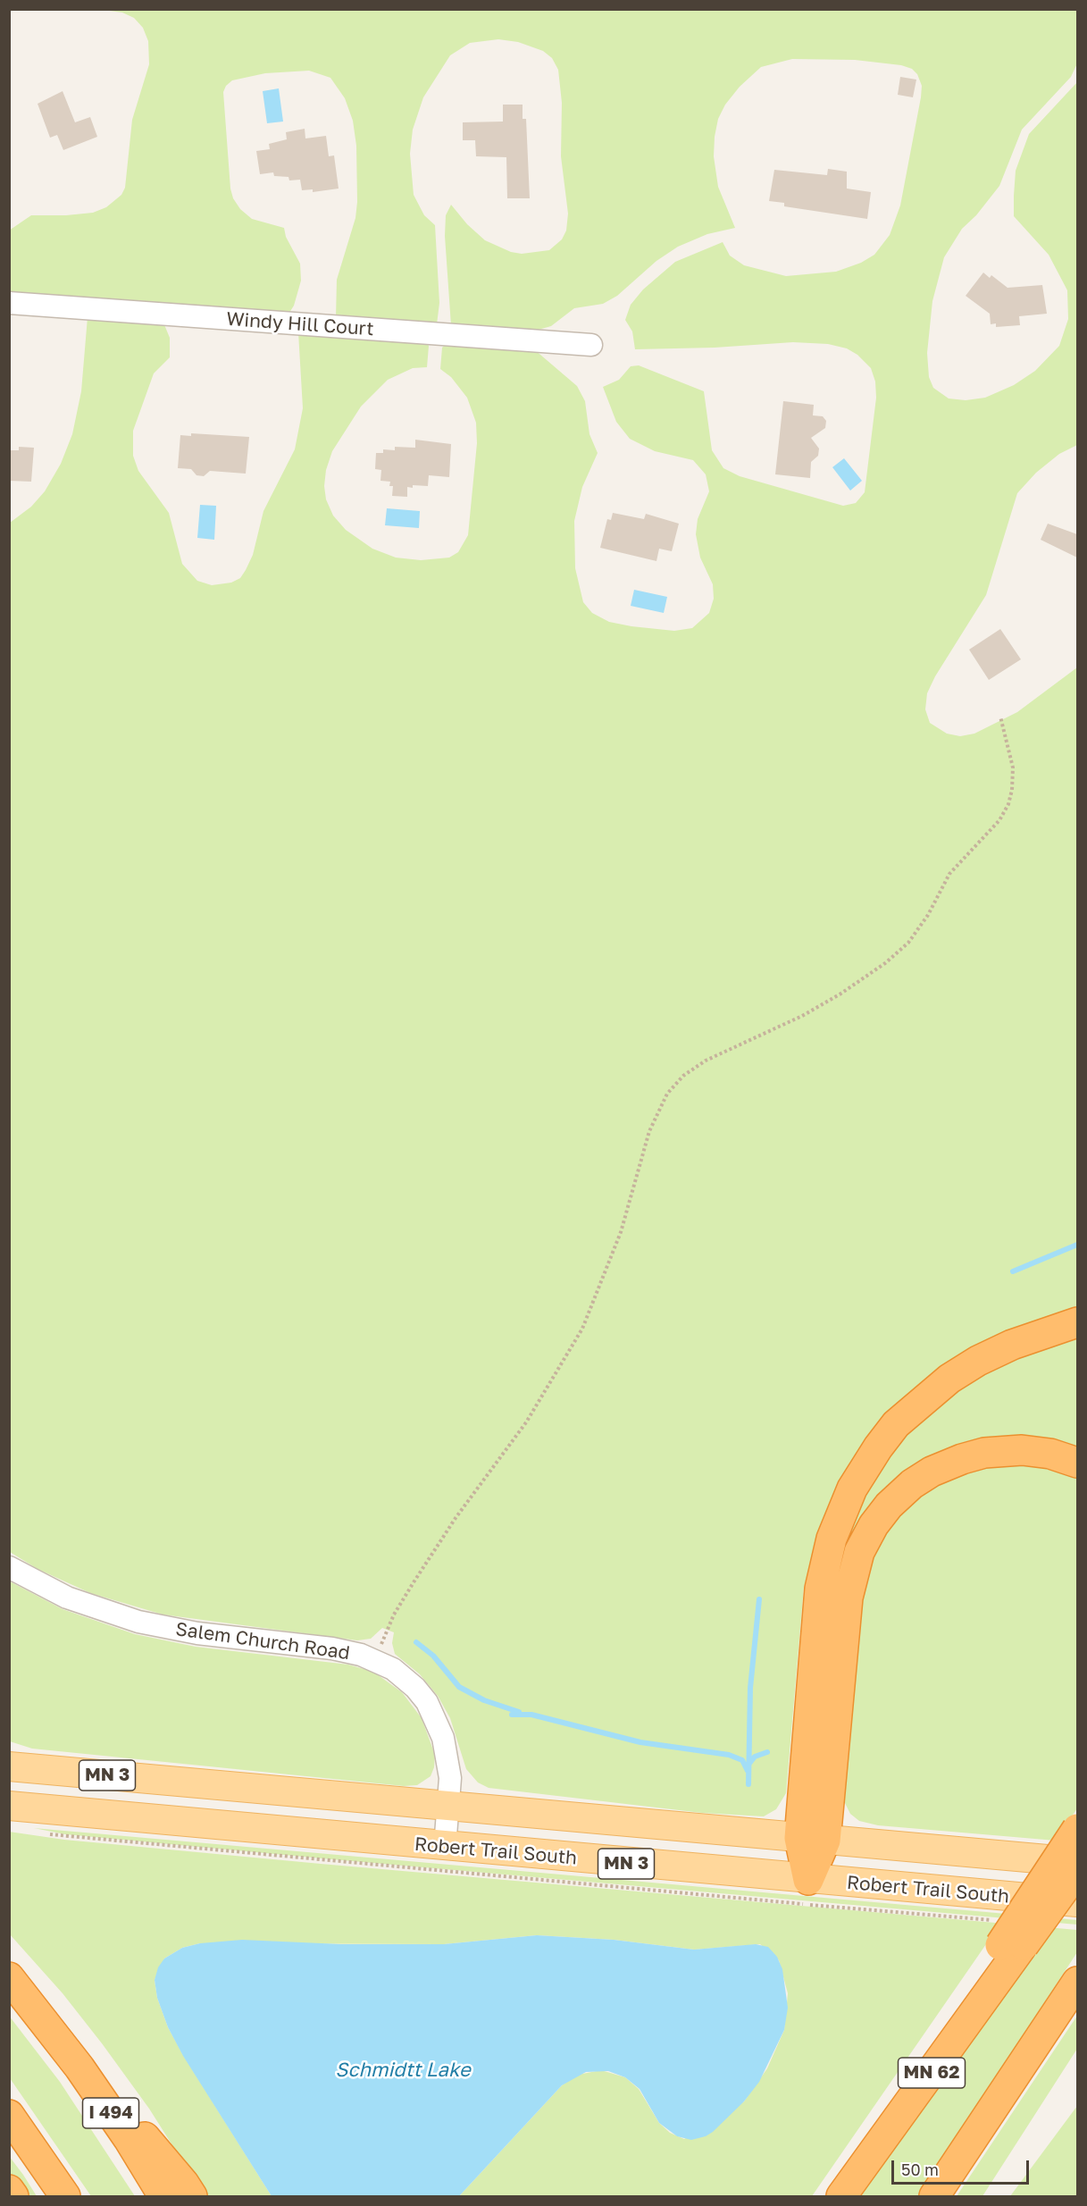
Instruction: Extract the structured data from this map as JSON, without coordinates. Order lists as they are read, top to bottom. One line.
{"streets":{"highway":["MN 62","I 494"],"main road":["MN 3","Robert Trail South"],"street":["Windy Hill Court","Salem Church Road"]},"crossings":[["Salem Church Road","MN 3"],["Salem Church Road","Robert Trail South"]],"water":["Schmidtt Lake"],"scale_bar":"50 m"}
